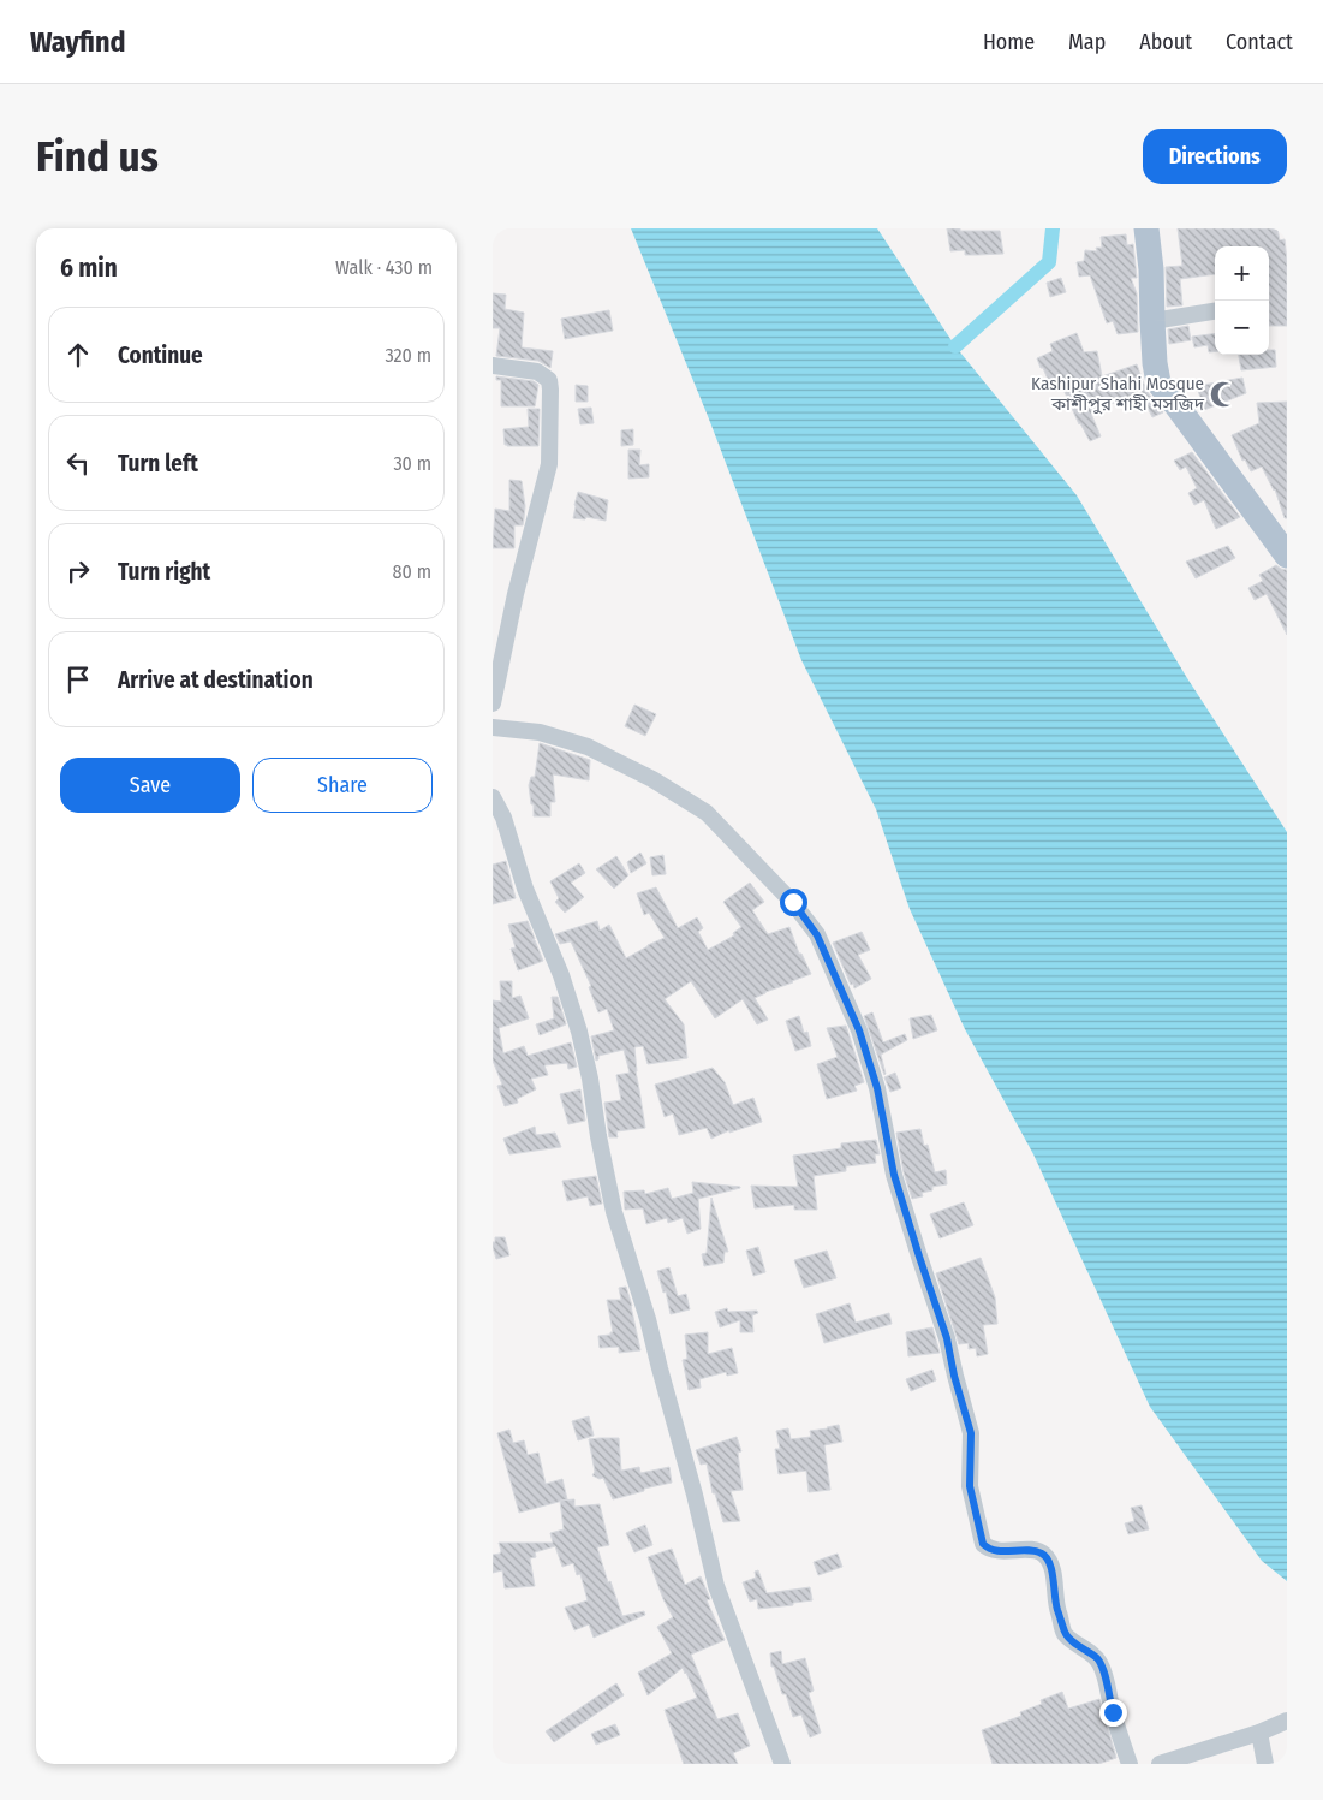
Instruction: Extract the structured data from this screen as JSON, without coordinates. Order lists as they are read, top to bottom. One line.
{"places":{"mosque":["Kashipur Shahi Mosque কাশীপুর শাহী মসজিদ"]},"page":{"header":"Wayfind","nav":["Home","Map","About","Contact"],"buttons":["Directions",["Save","Share"]],"title":"Find us","heading":["6 min","Walk · 430 m"],"map_buttons":["+","−"],"list":[["Continue","320 m"],["Turn left","30 m"],["Turn right","80 m"],"Arrive at destination"]}}
